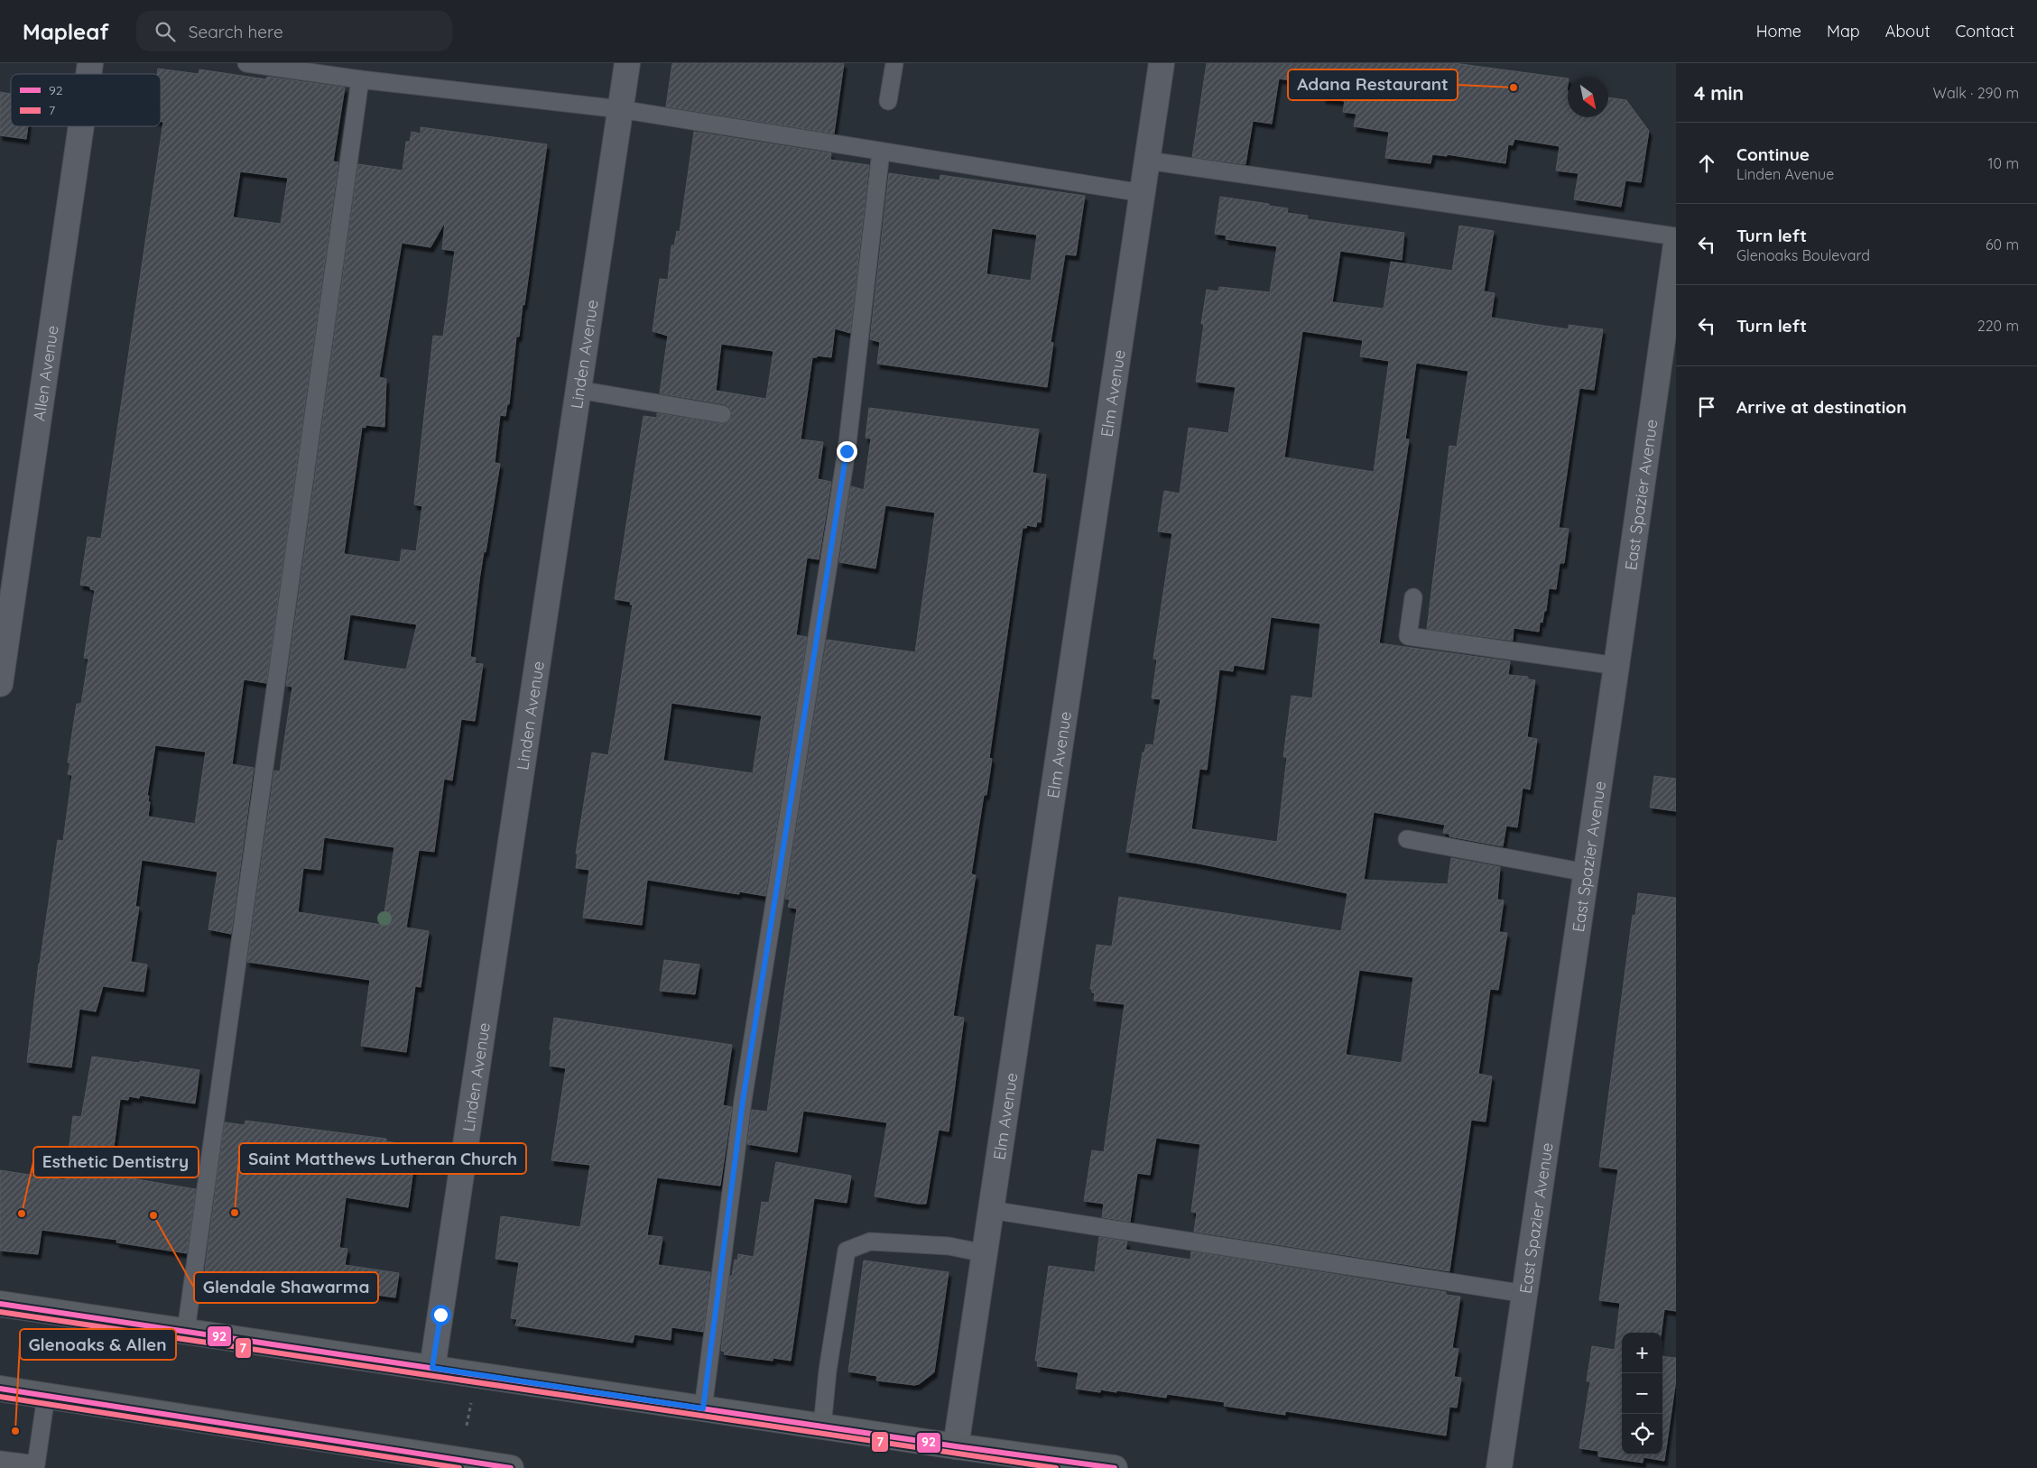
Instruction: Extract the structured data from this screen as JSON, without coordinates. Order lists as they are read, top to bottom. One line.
{"streets":{"street":["Linden Avenue","Allen Avenue","Elm Avenue","East Spazier Avenue"]},"places":["Adana Restaurant","Saint Matthews Lutheran Church","Esthetic Dentistry","Glendale Shawarma","Glenoaks & Allen"],"lines":["transit line 92","transit line 7"],"legend":["92","7"],"north":"bottom right","page":{"header":"Mapleaf","search":"Search here","nav":["Home","Map","About","Contact"],"heading":["4 min","Walk · 290 m"],"list":[["Continue","Linden Avenue","10 m"],["Turn left","Glenoaks Boulevard","60 m"],["Turn left","220 m"],"Arrive at destination"],"map_buttons":["+","−"]}}
